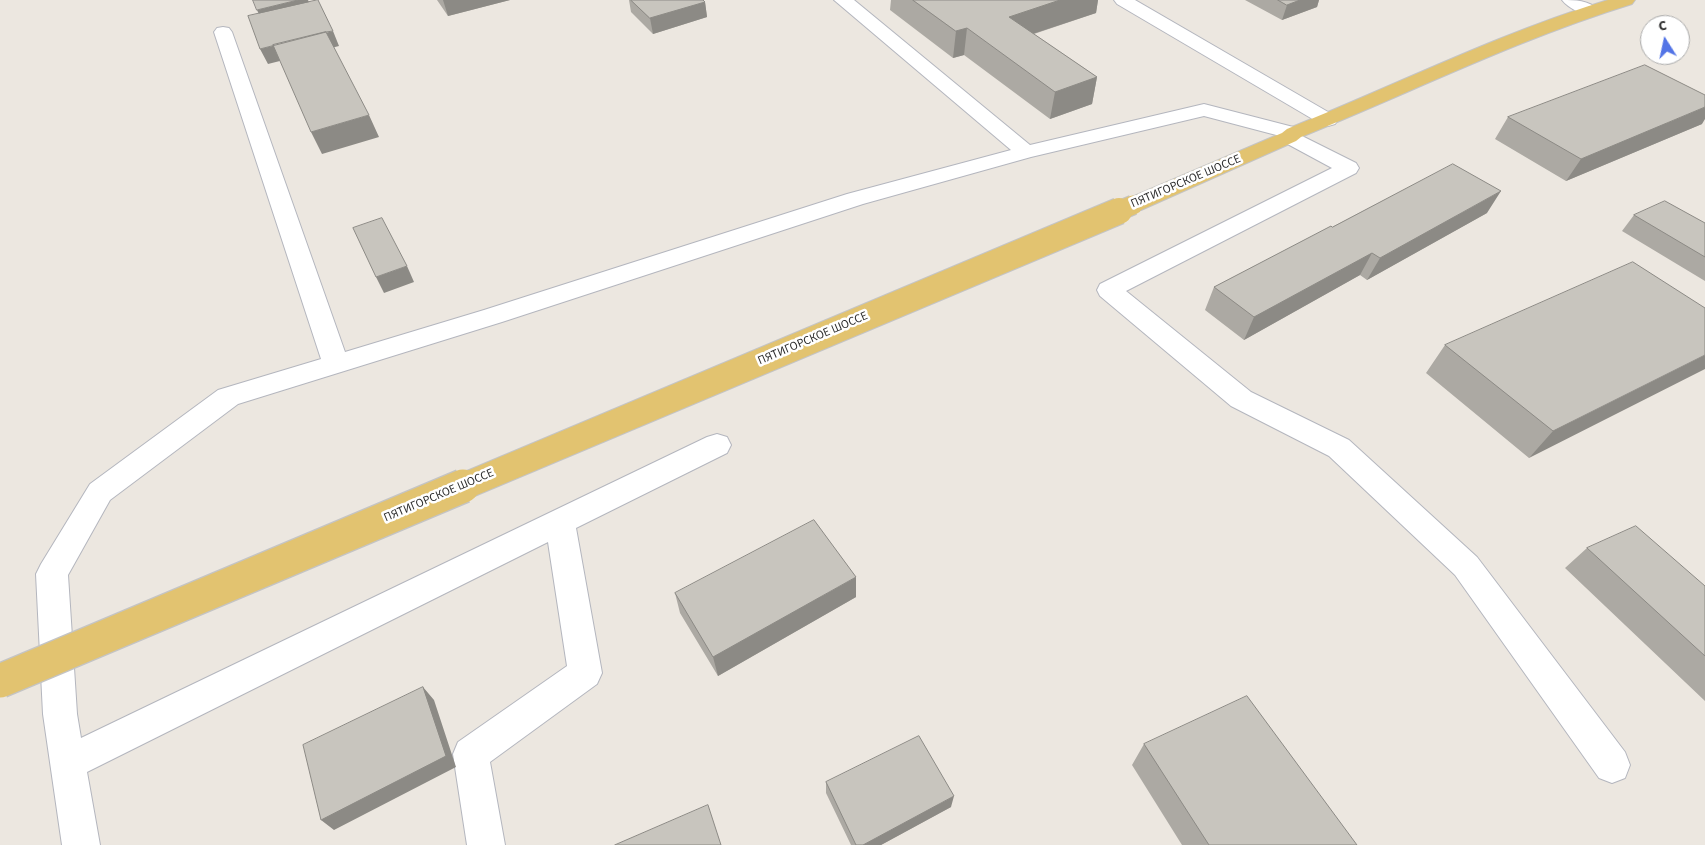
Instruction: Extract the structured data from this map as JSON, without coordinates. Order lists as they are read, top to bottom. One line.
{"streets":{"main road":["ПЯТИГОРСКОЕ ШОССЕ"]},"north":"top"}
